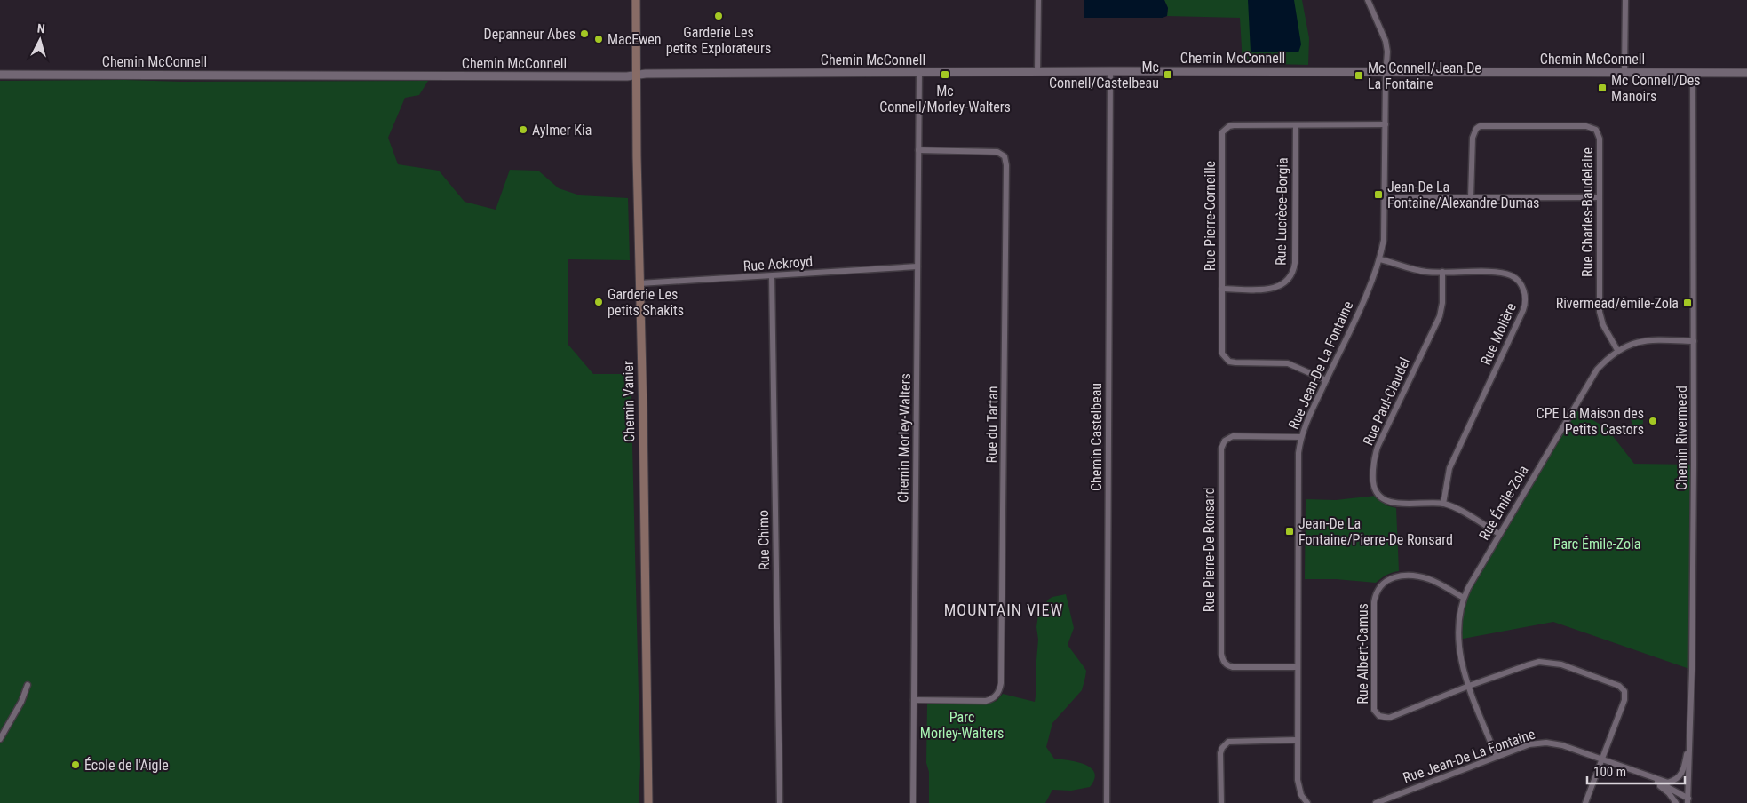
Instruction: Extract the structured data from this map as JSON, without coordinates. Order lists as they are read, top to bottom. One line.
{"streets":{"main road":["Chemin Vanier"],"street":["Chemin McConnell","Rue Lucrèce-Borgia","Rue Charles-Baudelaire","Rue Pierre-Corneille","Rue Ackroyd","Rue Molière","Rue Jean-De La Fontaine","Rue Paul-Claudel","Rue du Tartan","Chemin Castelbeau","Chemin Morley-Walters","Chemin Rivermead","Rue Émile-Zola","Rue Chimo","Rue Pierre-De Ronsard","Rue Albert-Camus"]},"crossings":[["Chemin McConnell","Rue Jean-De La Fontaine"],["Chemin McConnell","Chemin Vanier"],["Chemin McConnell","Chemin Castelbeau"],["Chemin McConnell","Chemin Morley-Walters"],["Chemin McConnell","Chemin Rivermead"],["Rue Lucrèce-Borgia","Rue Pierre-Corneille"],["Rue Charles-Baudelaire","Rue Émile-Zola"],["Rue Pierre-Corneille","Rue Jean-De La Fontaine"],["Rue Ackroyd","Chemin Vanier"],["Rue Ackroyd","Chemin Morley-Walters"],["Rue Ackroyd","Rue Chimo"],["Rue Molière","Rue Jean-De La Fontaine"],["Rue Molière","Rue Paul-Claudel"],["Rue Jean-De La Fontaine","Chemin Rivermead"],["Rue Jean-De La Fontaine","Rue Émile-Zola"],["Rue Jean-De La Fontaine","Rue Pierre-De Ronsard"],["Rue Paul-Claudel","Rue Émile-Zola"],["Rue du Tartan","Chemin Morley-Walters"],["Chemin Rivermead","Rue Émile-Zola"],["Rue Émile-Zola","Rue Albert-Camus"]],"districts":["MOUNTAIN VIEW"],"parks":["Parc Émile-Zola","Parc Morley-Walters"],"places":{"other":["Garderie Les petits Explorateurs","Depanneur Abes","MacEwen","Aylmer Kia","Garderie Les petits Shakits","CPE La Maison des Petits Castors","École de l'Aigle"],"transit":["Mc Connell/Morley-Walters","Mc Connell/Castelbeau","Mc Connell/Jean-De La Fontaine","Mc Connell/Des Manoirs","Jean-De La Fontaine/Alexandre-Dumas","Rivermead/émile-Zola","Jean-De La Fontaine/Pierre-De Ronsard"]},"scale_bar":"100 m","north":"top"}
